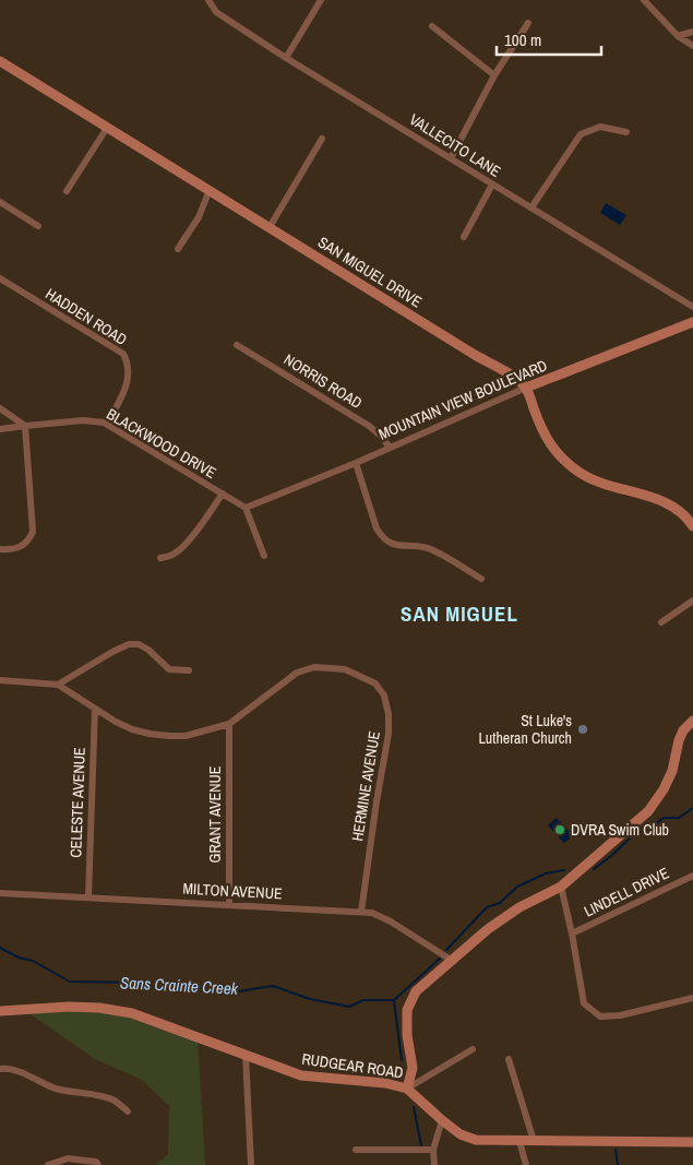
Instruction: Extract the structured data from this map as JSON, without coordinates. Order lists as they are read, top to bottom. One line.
{"streets":{"street":["VALLECITO LANE","SAN MIGUEL DRIVE","HADDEN ROAD","NORRIS ROAD","MOUNTAIN VIEW BOULEVARD","BLACKWOOD DRIVE","HERMINE AVENUE","CELESTE AVENUE","GRANT AVENUE","MILTON AVENUE","LINDELL DRIVE","RUDGEAR ROAD"]},"crossings":[["SAN MIGUEL DRIVE","MOUNTAIN VIEW BOULEVARD"],["HADDEN ROAD","BLACKWOOD DRIVE"],["NORRIS ROAD","MOUNTAIN VIEW BOULEVARD"],["MOUNTAIN VIEW BOULEVARD","BLACKWOOD DRIVE"],["HERMINE AVENUE","CELESTE AVENUE"],["HERMINE AVENUE","GRANT AVENUE"],["HERMINE AVENUE","MILTON AVENUE"],["CELESTE AVENUE","MILTON AVENUE"],["GRANT AVENUE","MILTON AVENUE"]],"districts":["SAN MIGUEL"],"water":["Sans Crainte Creek"],"places":["St Luke's Lutheran Church","DVRA Swim Club"],"scale_bar":"100 m"}
